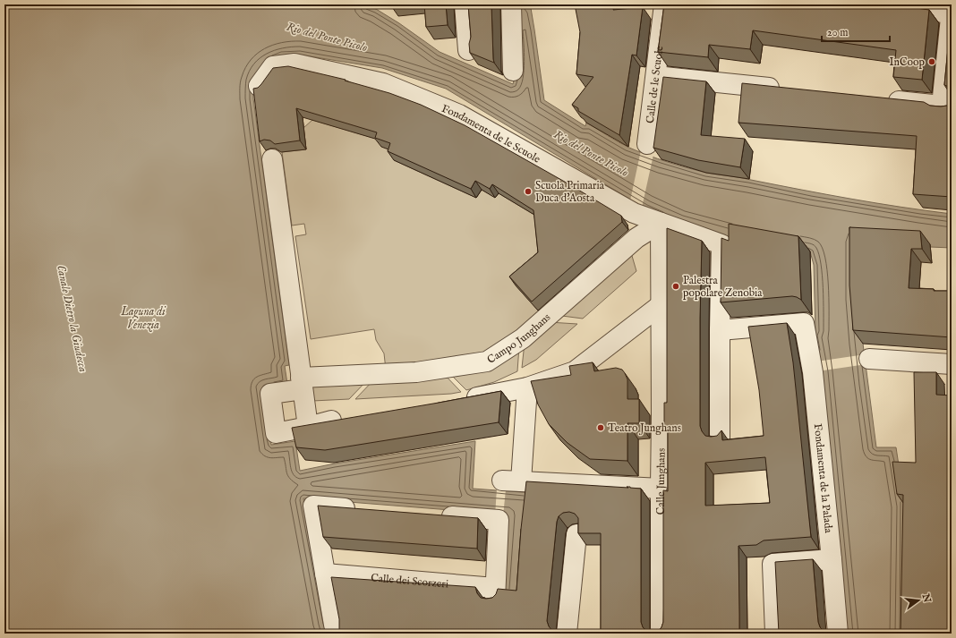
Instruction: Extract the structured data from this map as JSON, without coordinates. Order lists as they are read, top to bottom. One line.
{"streets":{"street":["Calle de le Scuole","Fondamenta de le Scuole","Campo Junghans","Fondamenta de la Palada","Calle Junghans","Calle dei Scorzeri"]},"crossings":[["Fondamenta de le Scuole","Campo Junghans"],["Fondamenta de le Scuole","Fondamenta de la Palada"],["Fondamenta de le Scuole","Calle Junghans"],["Campo Junghans","Calle Junghans"]],"water":["Rio del Ponte Picolo","Laguna di Venezia","Canale Dietro la Giudecca"],"places":["InCoop","Scuola Primaria Duca d'Aosta","Palestra popolare Zenobia","Teatro Junghans"],"scale_bar":"20 m","north":"right"}
